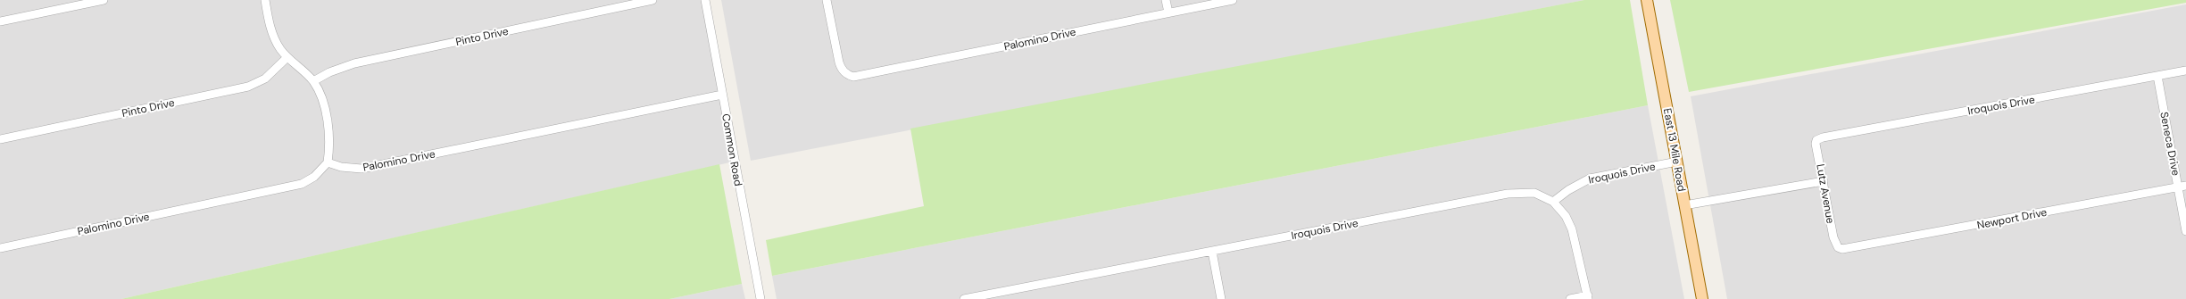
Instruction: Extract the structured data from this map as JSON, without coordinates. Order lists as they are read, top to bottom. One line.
{"streets":{"main road":["East 13 Mile Road"],"street":["Pinto Drive","Palomino Drive","Iroquois Drive","Seneca Drive","Common Road","Lutz Avenue","Newport Drive"]},"crossings":[["Palomino Drive","Common Road"],["Iroquois Drive","Seneca Drive"],["Iroquois Drive","East 13 Mile Road"],["Iroquois Drive","Lutz Avenue"],["Seneca Drive","Newport Drive"],["Lutz Avenue","Newport Drive"]]}
